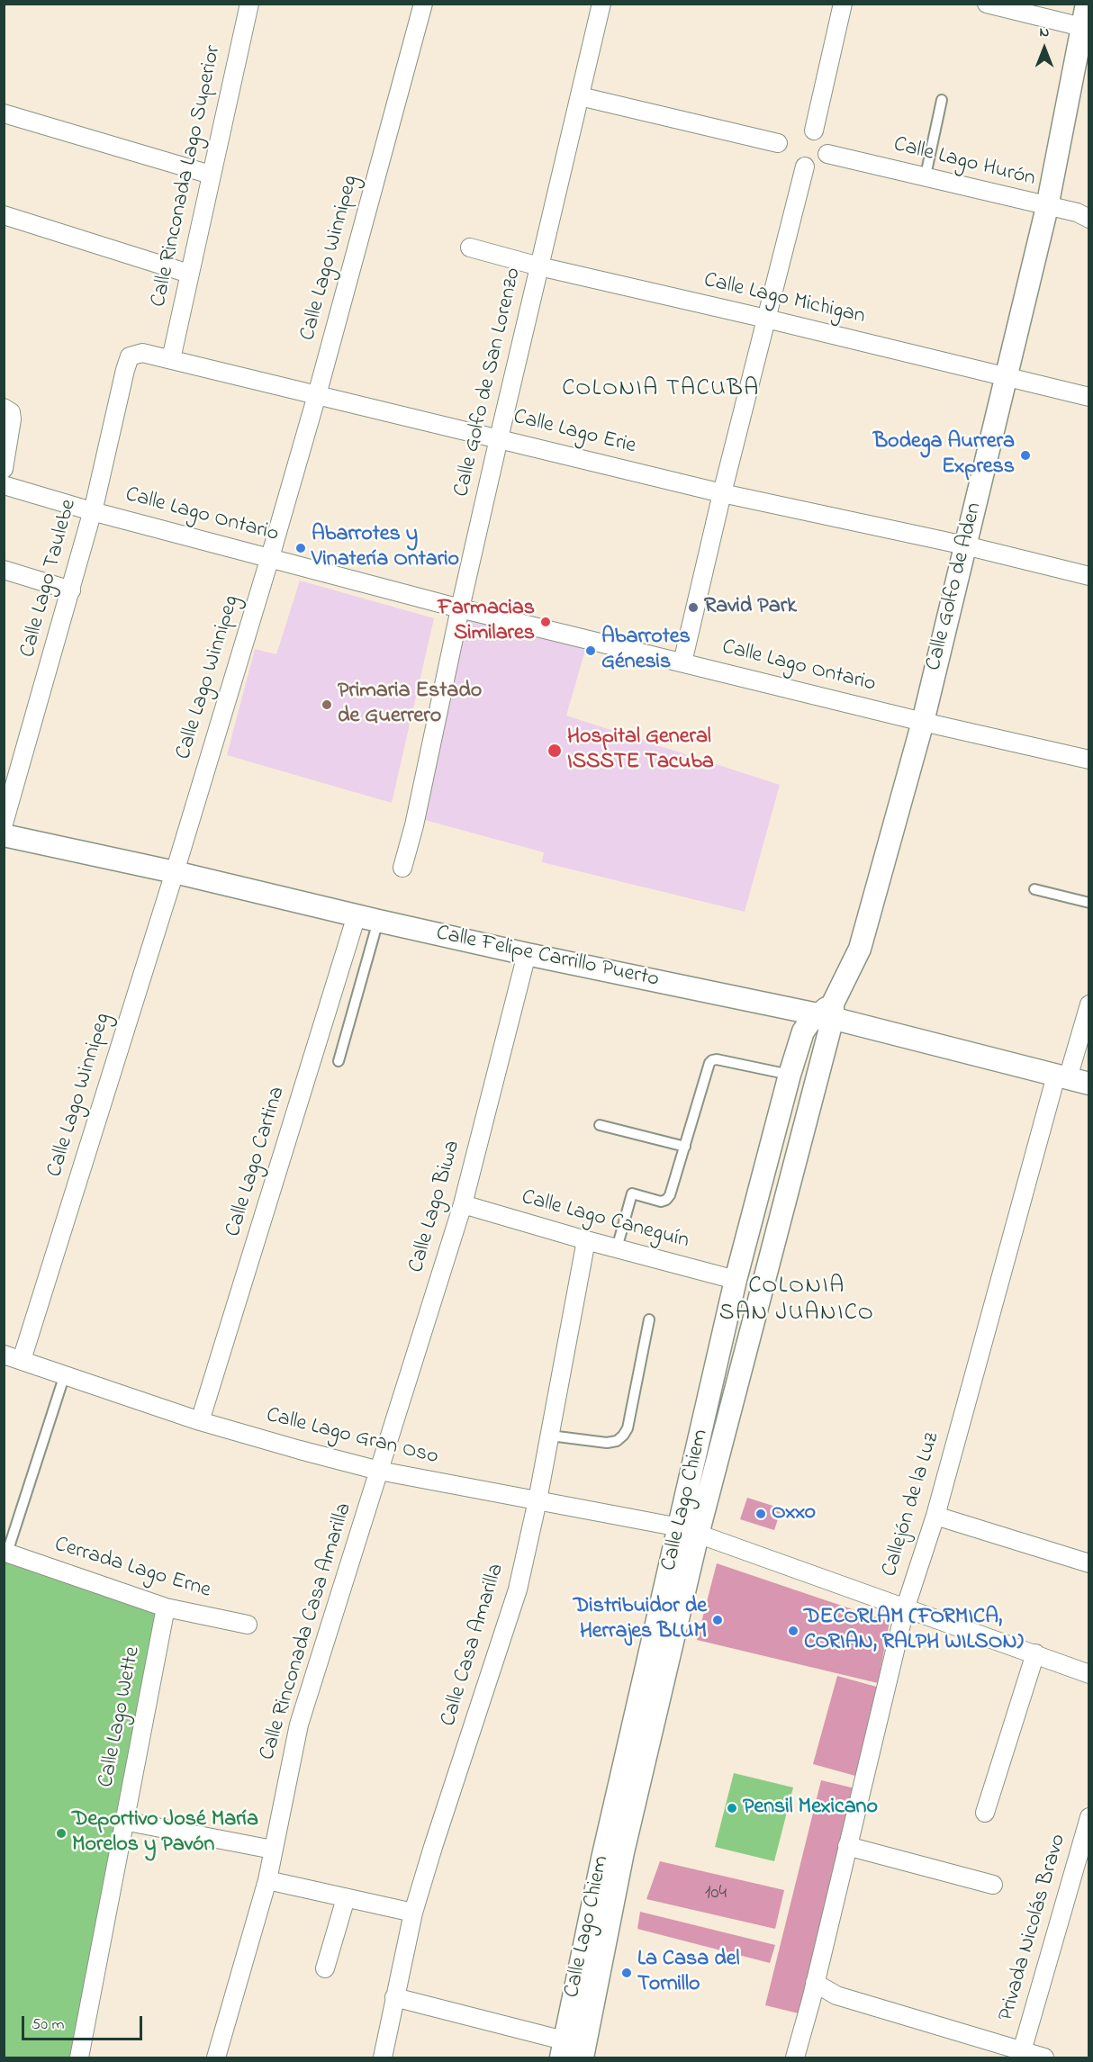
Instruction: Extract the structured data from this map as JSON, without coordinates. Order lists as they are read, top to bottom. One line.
{"streets":{"street":["Calle Lago Hurón","Calle Rinconada Lago Superior","Calle Lago Winnipeg","Calle Lago Michigan","Calle Golfo de San Lorenzo","Calle Lago Erie","Calle Lago Ontario","Calle Lago Taulebe","Calle Golfo de Aden","Calle Felipe Carrillo Puerto","Calle Lago Cartina","Calle Lago Biwa","Calle Lago Caneguín","Calle Lago Gran Oso","Calle Lago Chiem","Callejón de la Luz","Cerrada Lago Erne","Calle Rinconada Casa Amarilla","Calle Casa Amarilla","Calle Lago Wette","Privada Nicolás Bravo"]},"crossings":[["Calle Lago Hurón","Calle Golfo de Aden"],["Calle Rinconada Lago Superior","Calle Lago Erie"],["Calle Lago Winnipeg","Calle Lago Erie"],["Calle Lago Winnipeg","Calle Lago Ontario"],["Calle Lago Winnipeg","Calle Felipe Carrillo Puerto"],["Calle Lago Winnipeg","Calle Lago Gran Oso"],["Calle Lago Michigan","Calle Golfo de San Lorenzo"],["Calle Lago Michigan","Calle Golfo de Aden"],["Calle Golfo de San Lorenzo","Calle Lago Erie"],["Calle Golfo de San Lorenzo","Calle Lago Ontario"],["Calle Lago Erie","Calle Lago Taulebe"],["Calle Lago Erie","Calle Golfo de Aden"],["Calle Lago Ontario","Calle Lago Taulebe"],["Calle Lago Ontario","Calle Golfo de Aden"],["Calle Golfo de Aden","Calle Felipe Carrillo Puerto"],["Calle Golfo de Aden","Calle Lago Chiem"],["Calle Felipe Carrillo Puerto","Calle Lago Cartina"],["Calle Felipe Carrillo Puerto","Calle Lago Biwa"],["Calle Felipe Carrillo Puerto","Calle Lago Chiem"],["Calle Felipe Carrillo Puerto","Callejón de la Luz"],["Calle Lago Cartina","Calle Lago Gran Oso"],["Calle Lago Biwa","Calle Lago Caneguín"],["Calle Lago Biwa","Calle Lago Gran Oso"],["Calle Lago Biwa","Calle Rinconada Casa Amarilla"],["Calle Lago Caneguín","Calle Lago Chiem"],["Calle Lago Caneguín","Calle Casa Amarilla"],["Calle Lago Gran Oso","Calle Lago Chiem"],["Calle Lago Gran Oso","Callejón de la Luz"],["Calle Lago Gran Oso","Calle Rinconada Casa Amarilla"],["Calle Lago Gran Oso","Calle Casa Amarilla"],["Cerrada Lago Erne","Calle Lago Wette"]],"districts":["COLONIA TACUBA","COLONIA SAN JUANICO"],"places":["Bodega Aurrera Express","Abarrotes y Vinatería Ontario","Ravid Park","Farmacias Similares","Abarrotes Génesis","Primaria Estado de Guerrero","Hospital General ISSSTE Tacuba","Oxxo","Distribuidor de Herrajes BLUM","DECORLAM (FORMICA, CORIAN, RALPH WILSON)","Pensil Mexicano","Deportivo José María Morelos y Pavón","La Casa del Tornillo"],"house_numbers":["104"],"scale_bar":"50 m","north":"top"}
